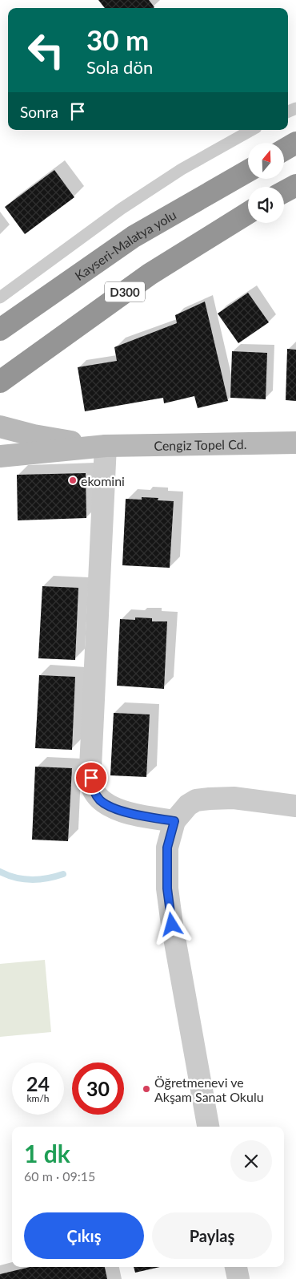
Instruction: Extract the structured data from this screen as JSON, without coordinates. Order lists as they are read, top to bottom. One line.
{"streets":{"highway":["Kayseri-Malatya yolu","D300"],"main road":["Cengiz Topel Cd."]},"places":["ekomini","Öğretmenevi ve Akşam Sanat Okulu"],"north":"top","page":{"turn":["30 m","Sola dön"],"then":"Sonra","speed":"24 km/h","limit":"30","heading":["1 dk","60 m · 09:15"],"buttons":["Çıkış","Paylaş"]}}
